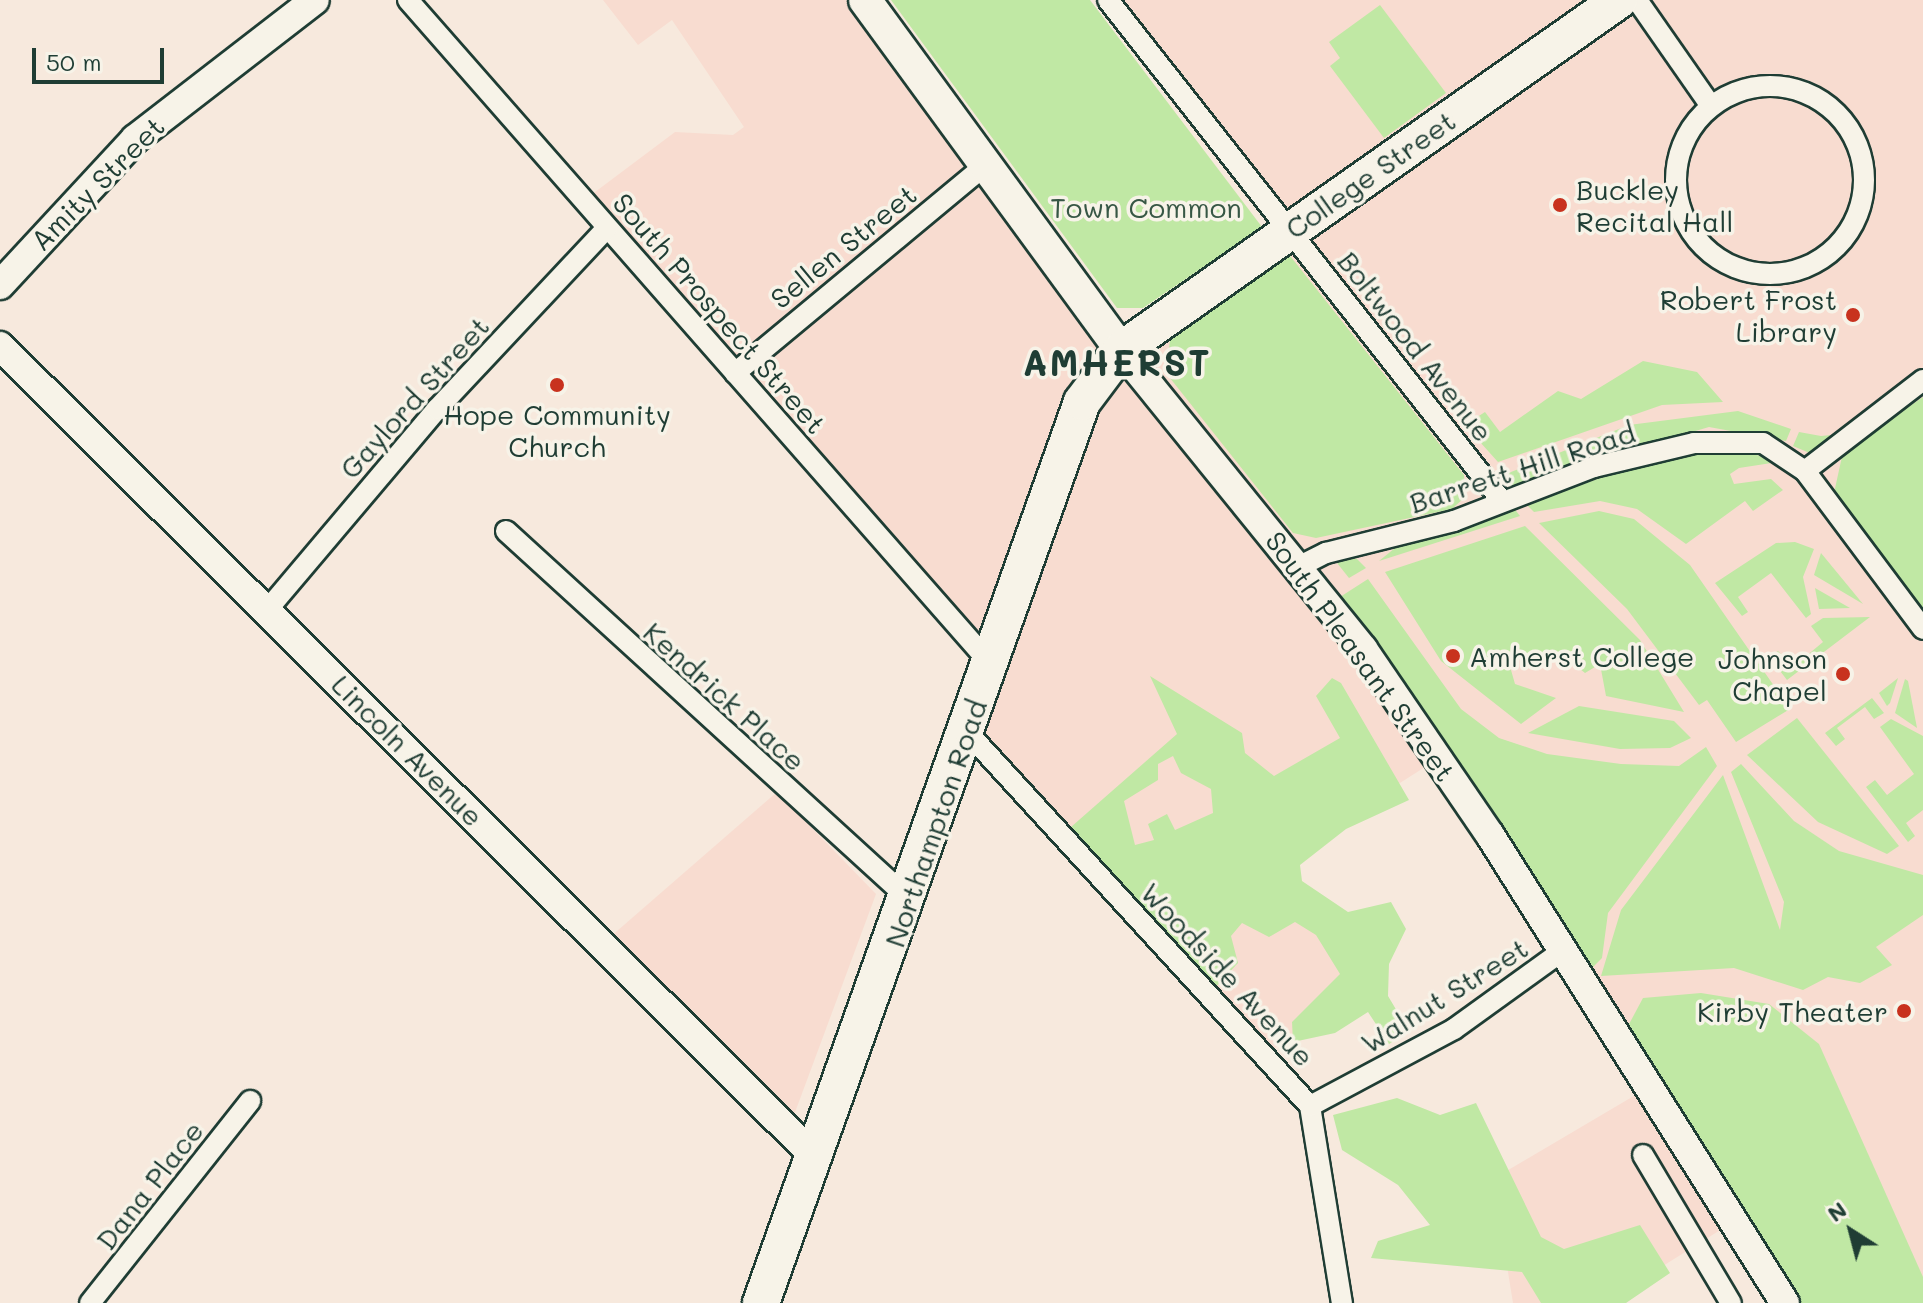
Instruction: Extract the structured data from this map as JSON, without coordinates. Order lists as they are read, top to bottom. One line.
{"streets":{"highway":["College Street","Northampton Road"],"main road":["Amity Street","South Pleasant Street","Lincoln Avenue"],"street":["Sellen Street","South Prospect Street","Boltwood Avenue","Gaylord Street","Barrett Hill Road","Kendrick Place","Woodside Avenue","Walnut Street","Dana Place"]},"crossings":[["College Street","Boltwood Avenue"],["College Street","South Pleasant Street"],["College Street","Northampton Road"],["Sellen Street","South Prospect Street"],["Sellen Street","South Pleasant Street"],["South Prospect Street","Gaylord Street"],["South Prospect Street","Northampton Road"],["Boltwood Avenue","Barrett Hill Road"],["Gaylord Street","Lincoln Avenue"],["Barrett Hill Road","South Pleasant Street"],["South Pleasant Street","Northampton Road"],["South Pleasant Street","Walnut Street"],["Kendrick Place","Northampton Road"],["Lincoln Avenue","Northampton Road"],["Northampton Road","Woodside Avenue"],["Woodside Avenue","Walnut Street"]],"districts":["AMHERST"],"parks":["Town Common"],"places":["Buckley Recital Hall","Robert Frost Library","Hope Community Church","Amherst College","Johnson Chapel","Kirby Theater"],"scale_bar":"50 m","north":"top left"}
